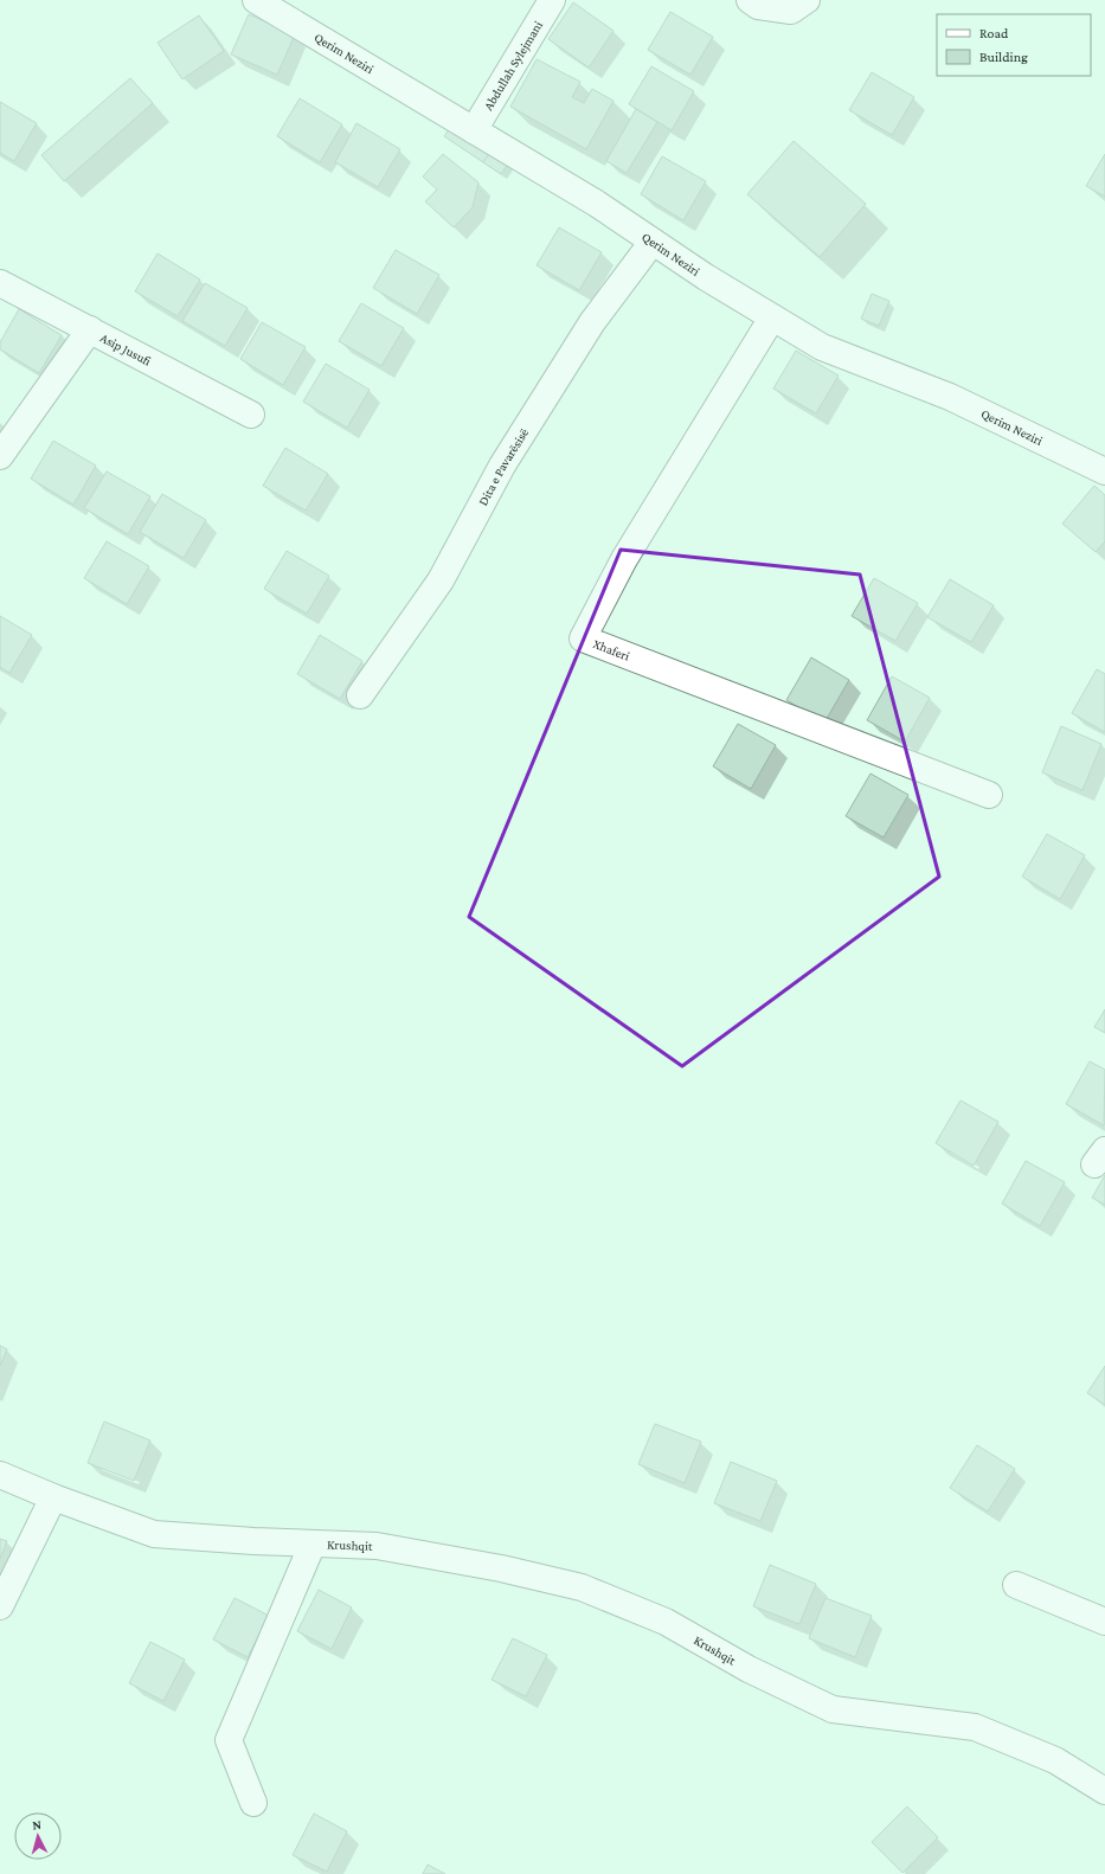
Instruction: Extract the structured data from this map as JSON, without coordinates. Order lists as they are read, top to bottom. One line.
{"streets":{"street":["Qerim Neziri","Abdullah Sylejmani","Asip Jusufi","Dita e Pavarësisë","Xhaferi","Krushqit"]},"crossings":[["Qerim Neziri","Abdullah Sylejmani"],["Qerim Neziri","Dita e Pavarësisë"],["Qerim Neziri","Xhaferi"]],"legend":["Road","Building"],"north":"top"}
